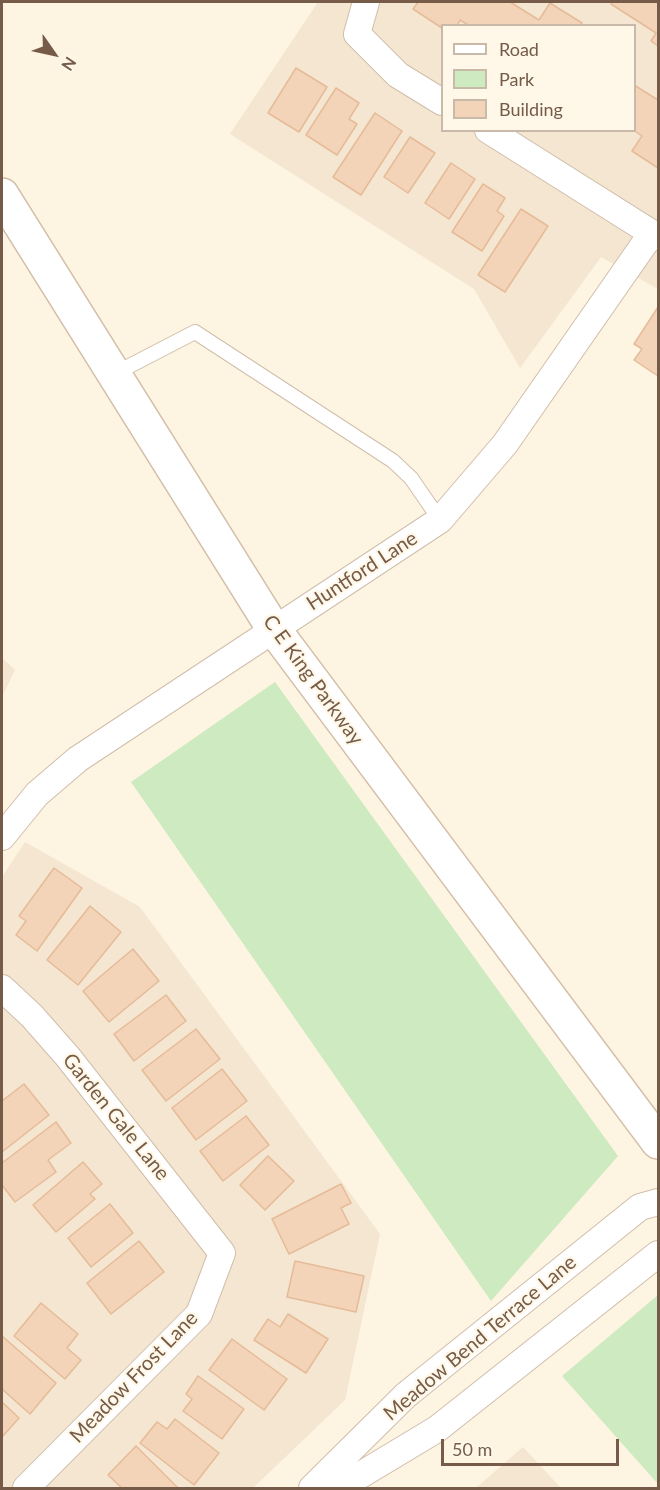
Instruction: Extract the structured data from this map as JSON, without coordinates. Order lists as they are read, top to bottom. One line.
{"streets":{"main road":["C E King Parkway"],"street":["Huntford Lane","Garden Gale Lane","Meadow Bend Terrace Lane","Meadow Frost Lane"]},"crossings":[["Huntford Lane","C E King Parkway"],["Garden Gale Lane","Meadow Frost Lane"]],"legend":["Road","Park","Building"],"scale_bar":"50 m","north":"bottom right"}
